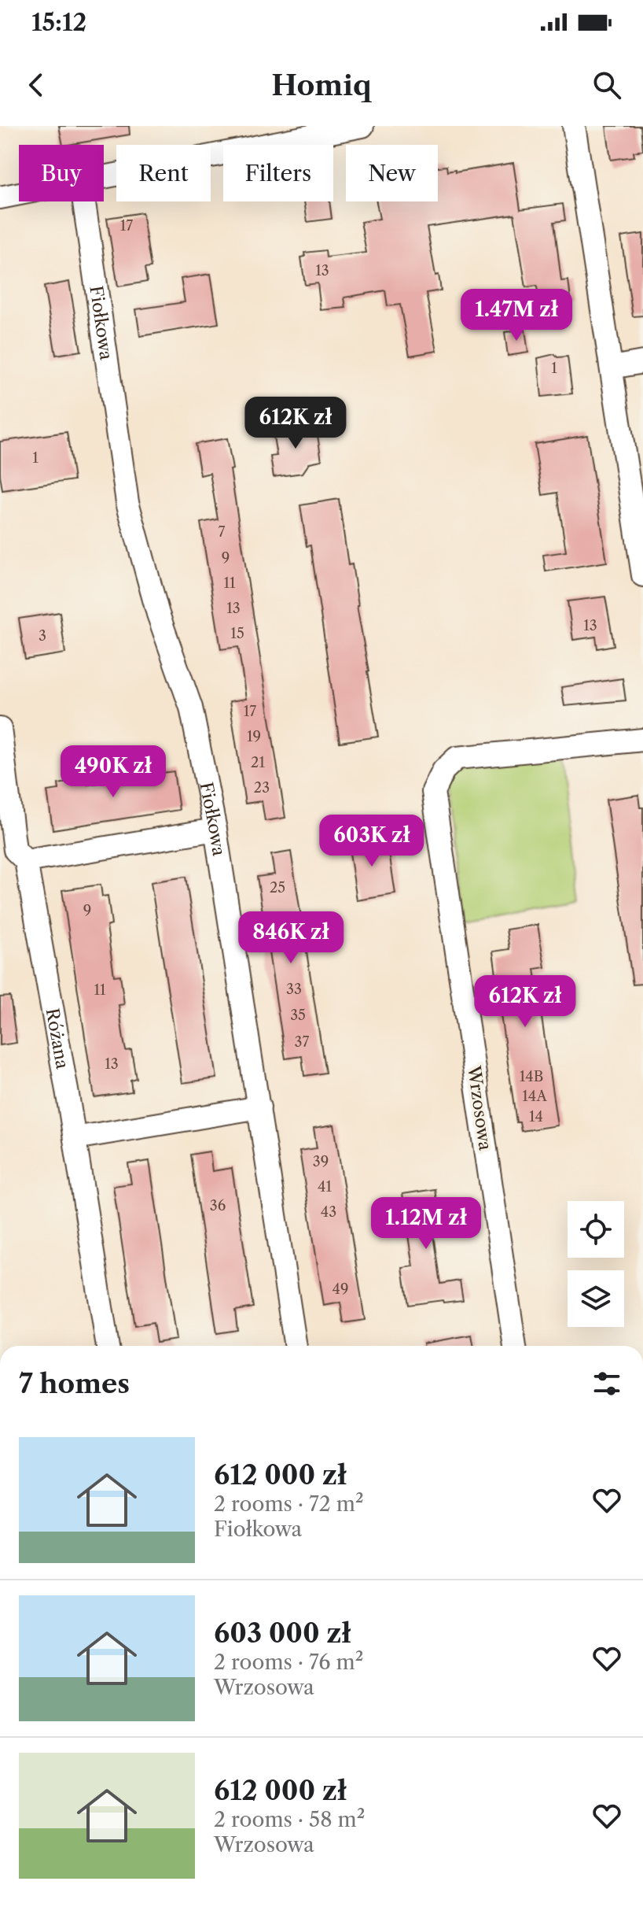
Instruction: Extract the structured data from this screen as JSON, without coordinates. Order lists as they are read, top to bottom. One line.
{"streets":{"street":["Fiołkowa","Różana","Wrzosowa"]},"house_numbers":["17","13","1","1","7","9","11","13","13","15","3","17","19","21","23","25","9","33","11","35","37","13","14B","14A","14","39","41","36","43","49"],"page":{"status":"15:12","header":"Homiq","chip":["Buy","Rent","Filters","New"],"price":["1.47M zł","612K zł","490K zł","603K zł","846K zł","612K zł","1.12M zł"],"heading":"7 homes","list":[{"name":"612 000 zł","note":"2 rooms · 72 m² · Fiołkowa"},{"name":"603 000 zł","note":"2 rooms · 76 m² · Wrzosowa"},{"name":"612 000 zł","note":"2 rooms · 58 m² · Wrzosowa"}]}}
